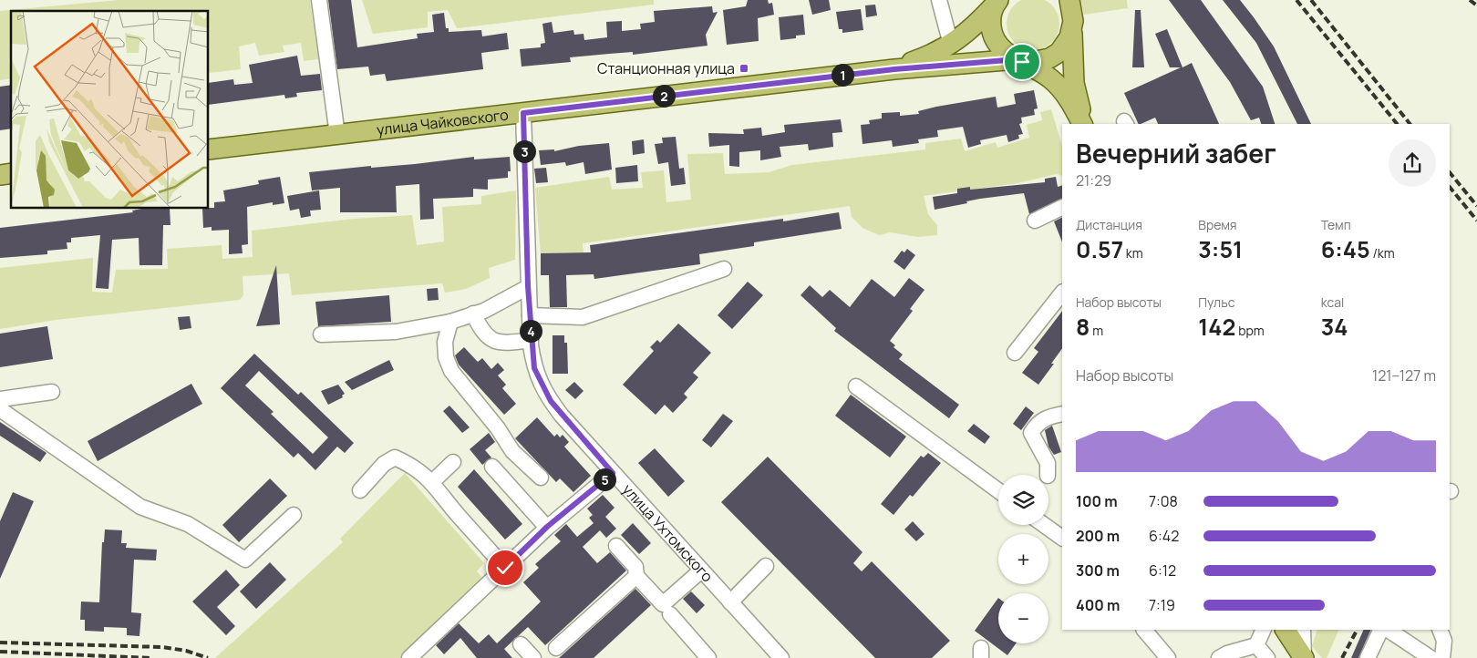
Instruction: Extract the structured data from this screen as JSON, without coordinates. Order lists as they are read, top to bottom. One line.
{"streets":{"main road":["улица Чайковского"],"street":["улица Ухтомского"]},"crossings":[["улица Чайковского","улица Ухтомского"]],"places":{"transit":["Станционная улица"]},"page":{"pins":["1","2","3","4","5"],"heading":["Вечерний забег","21:29"],"stats":[["Дистанция","0.57 km"],["Время","3:51"],["Темп","6:45 /km"],["Набор высоты","8 m"],["Пульс","142 bpm"],["kcal","34"]],"chart":["Набор высоты","121–127 m"],"map_buttons":["+","−"],"list":[{"name":"100 m","note":"7:08"},{"name":"200 m","note":"6:42"},{"name":"300 m","note":"6:12"},{"name":"400 m","note":"7:19"}]}}
